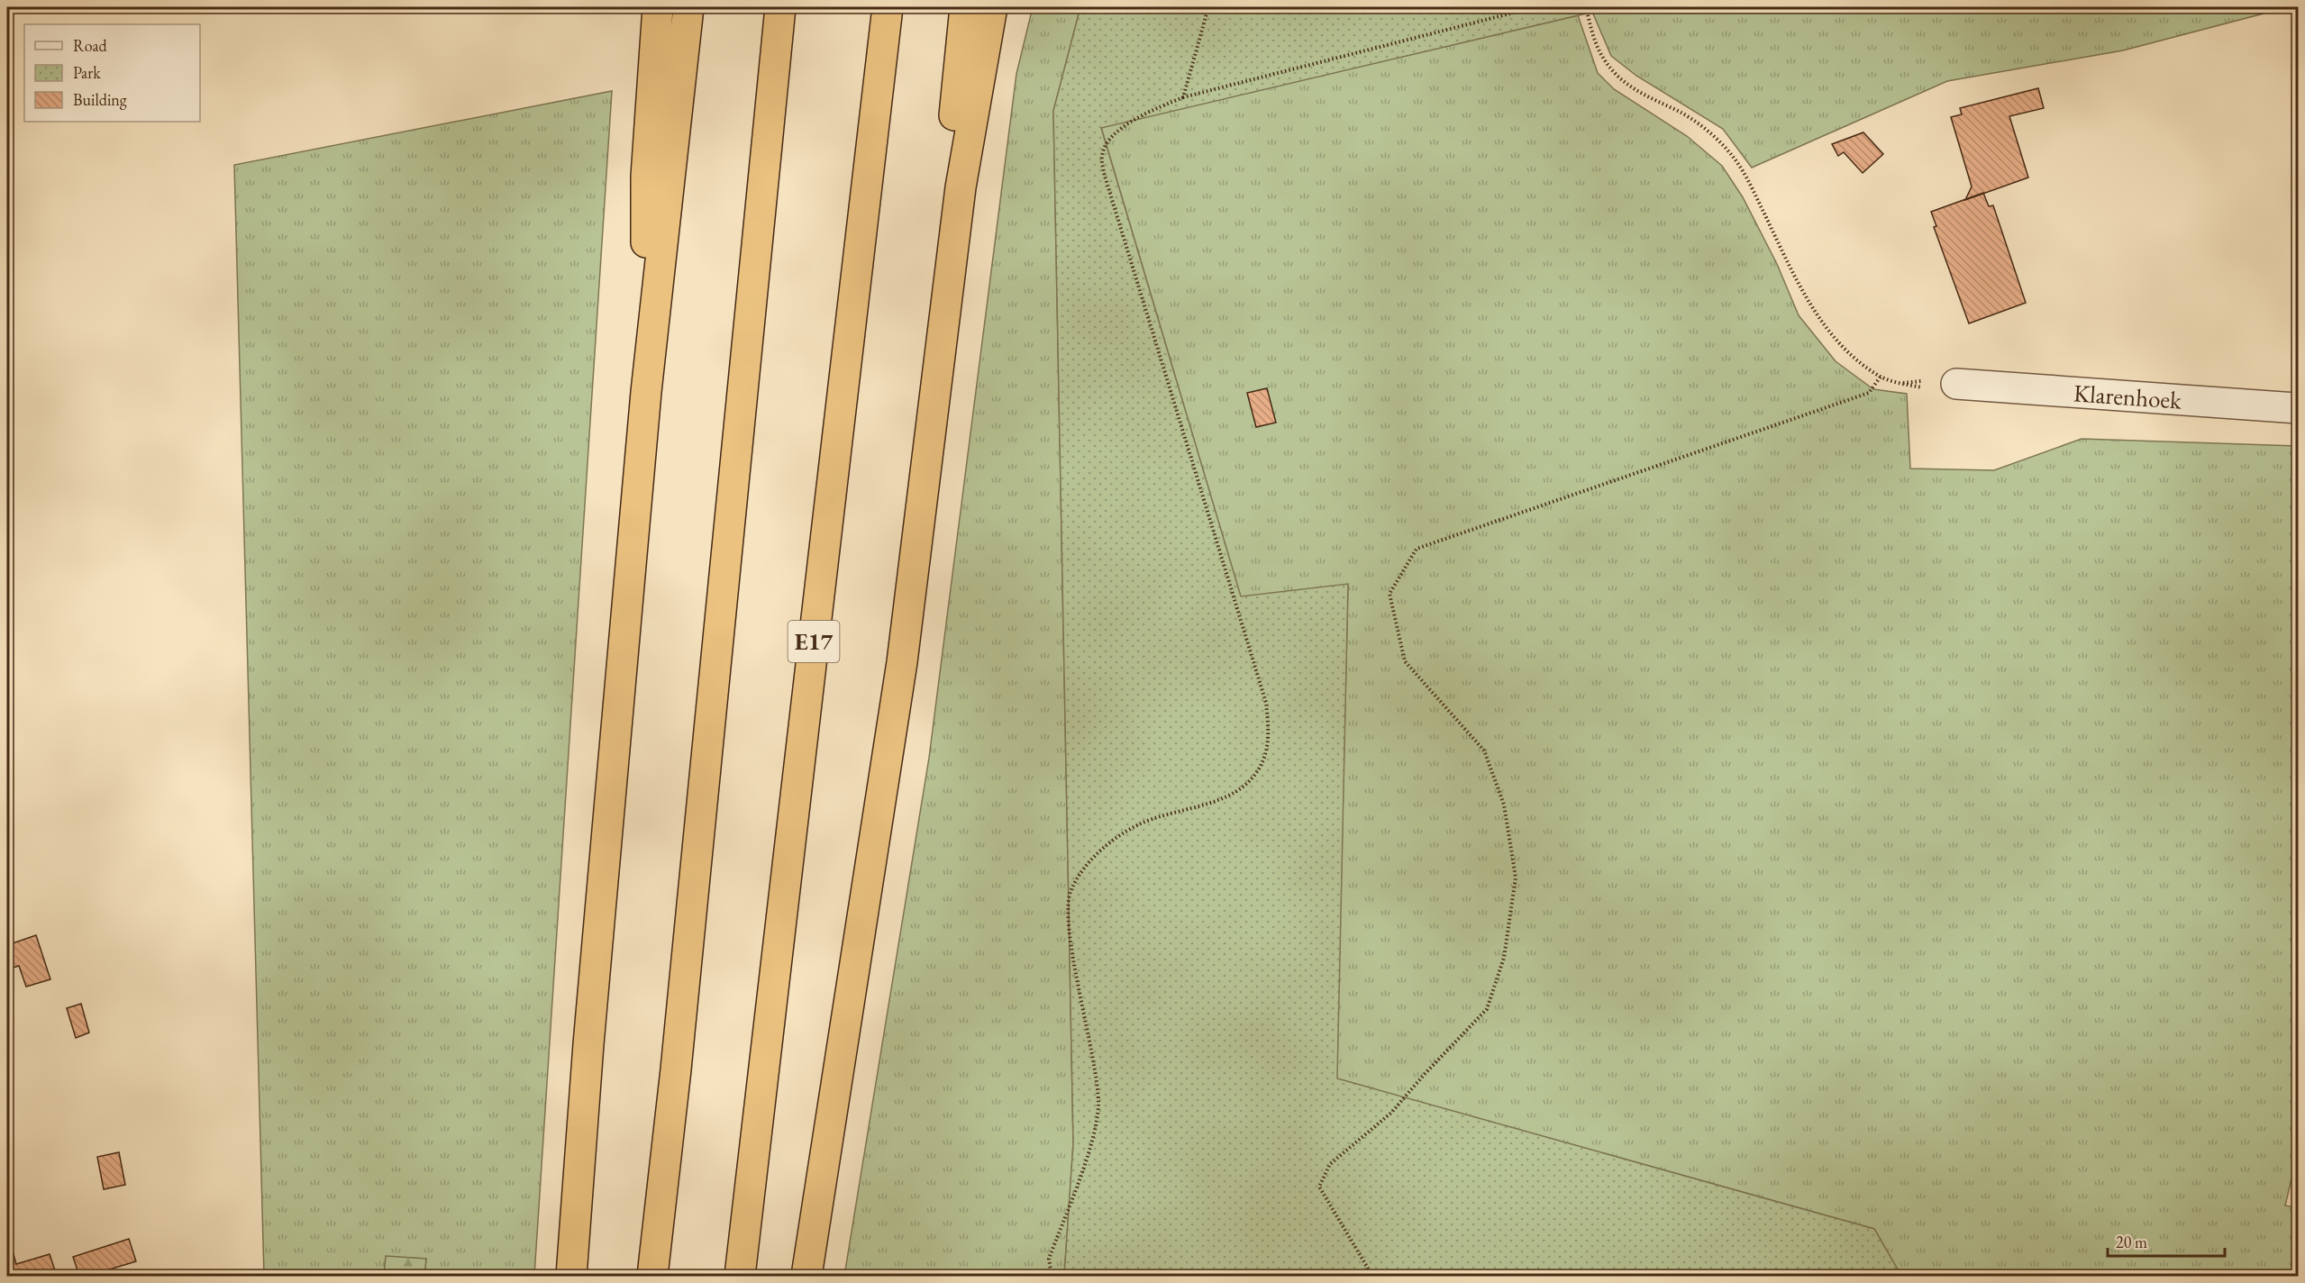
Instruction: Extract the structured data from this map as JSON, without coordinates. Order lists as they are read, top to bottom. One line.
{"streets":{"highway":["E17"],"street":["Klarenhoek"]},"legend":["Road","Park","Building"],"scale_bar":"20 m"}
